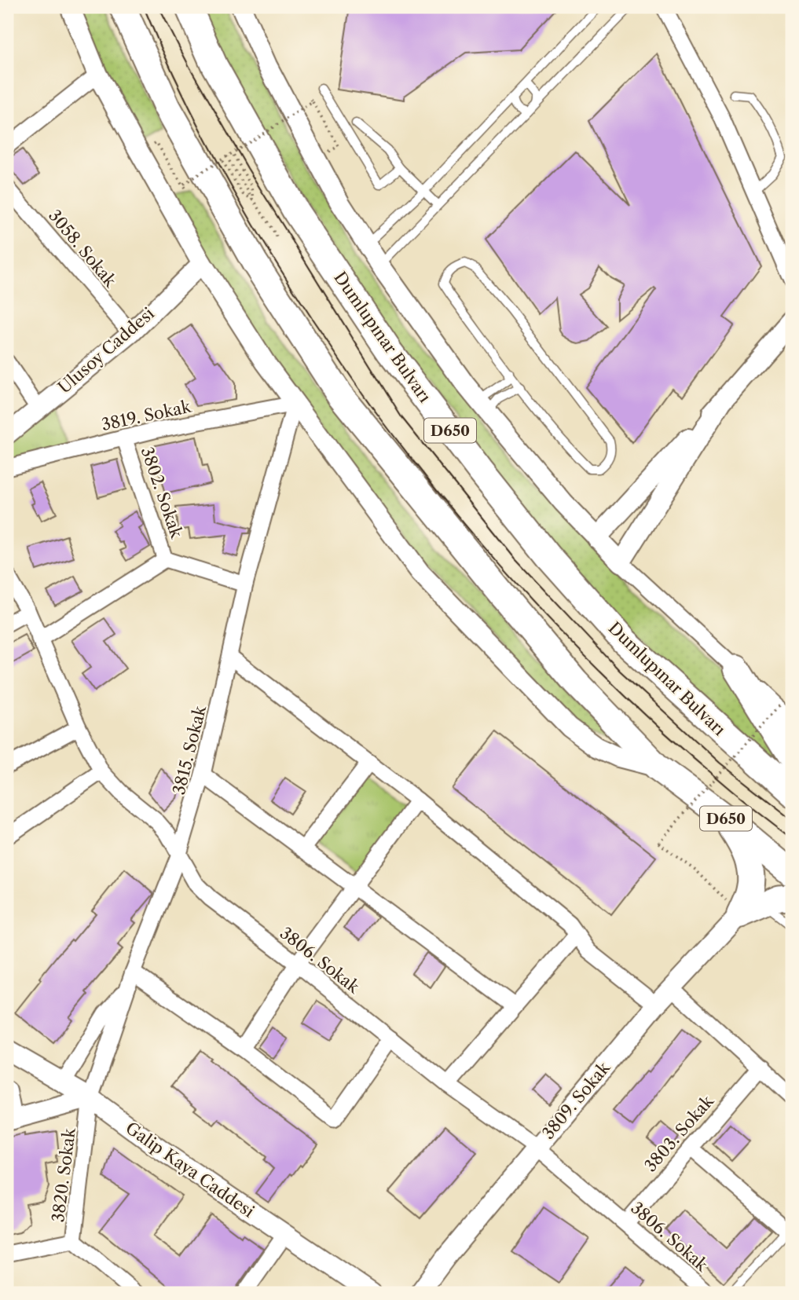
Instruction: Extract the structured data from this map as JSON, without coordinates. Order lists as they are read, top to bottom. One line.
{"streets":{"highway":["Dumlupınar Bulvarı","D650"],"street":["3058. Sokak","Ulusoy Caddesi","3819. Sokak","3802. Sokak","3815. Sokak","3806. Sokak","3809. Sokak","3803. Sokak","Galip Kaya Caddesi","3820. Sokak"]},"crossings":[["3058. Sokak","Ulusoy Caddesi"],["3819. Sokak","3802. Sokak"],["3819. Sokak","3815. Sokak"],["3815. Sokak","3806. Sokak"],["3815. Sokak","Galip Kaya Caddesi"],["3815. Sokak","3820. Sokak"],["3806. Sokak","3809. Sokak"],["3806. Sokak","3803. Sokak"],["Galip Kaya Caddesi","3820. Sokak"]]}
